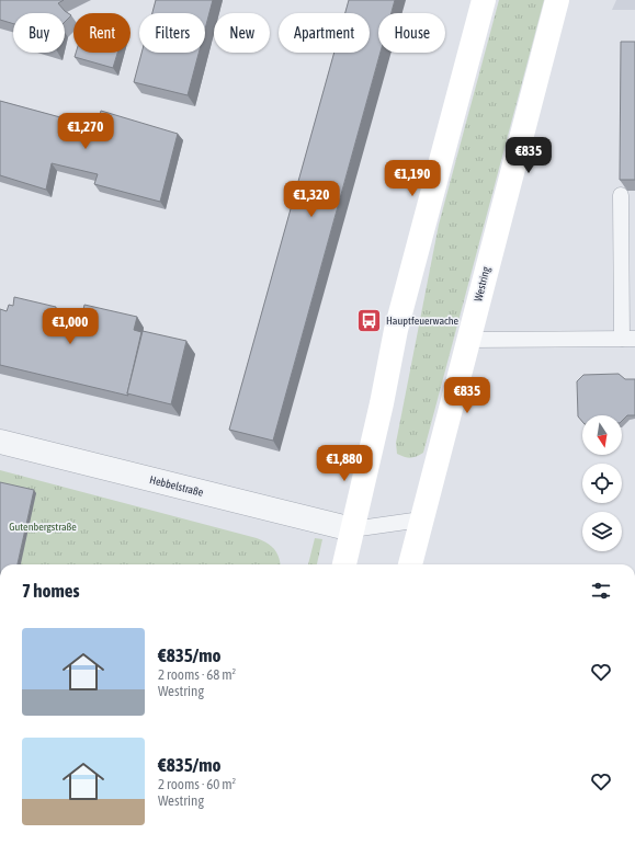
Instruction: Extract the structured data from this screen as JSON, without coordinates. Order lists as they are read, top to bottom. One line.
{"streets":{"main road":["Westring"],"street":["Hebbelstraße"]},"parks":["Gutenbergstraße"],"places":{"bus stop":["Hauptfeuerwache"]},"north":"bottom","page":{"chip":["Buy","Rent","Filters","New","Apartment","House"],"price":["€1,270","€835","€1,190","€1,320","€1,000","€835","€1,880"],"heading":"7 homes","list":[{"name":"€835/mo","note":"2 rooms · 68 m² · Westring"},{"name":"€835/mo","note":"2 rooms · 60 m² · Westring"}]}}
